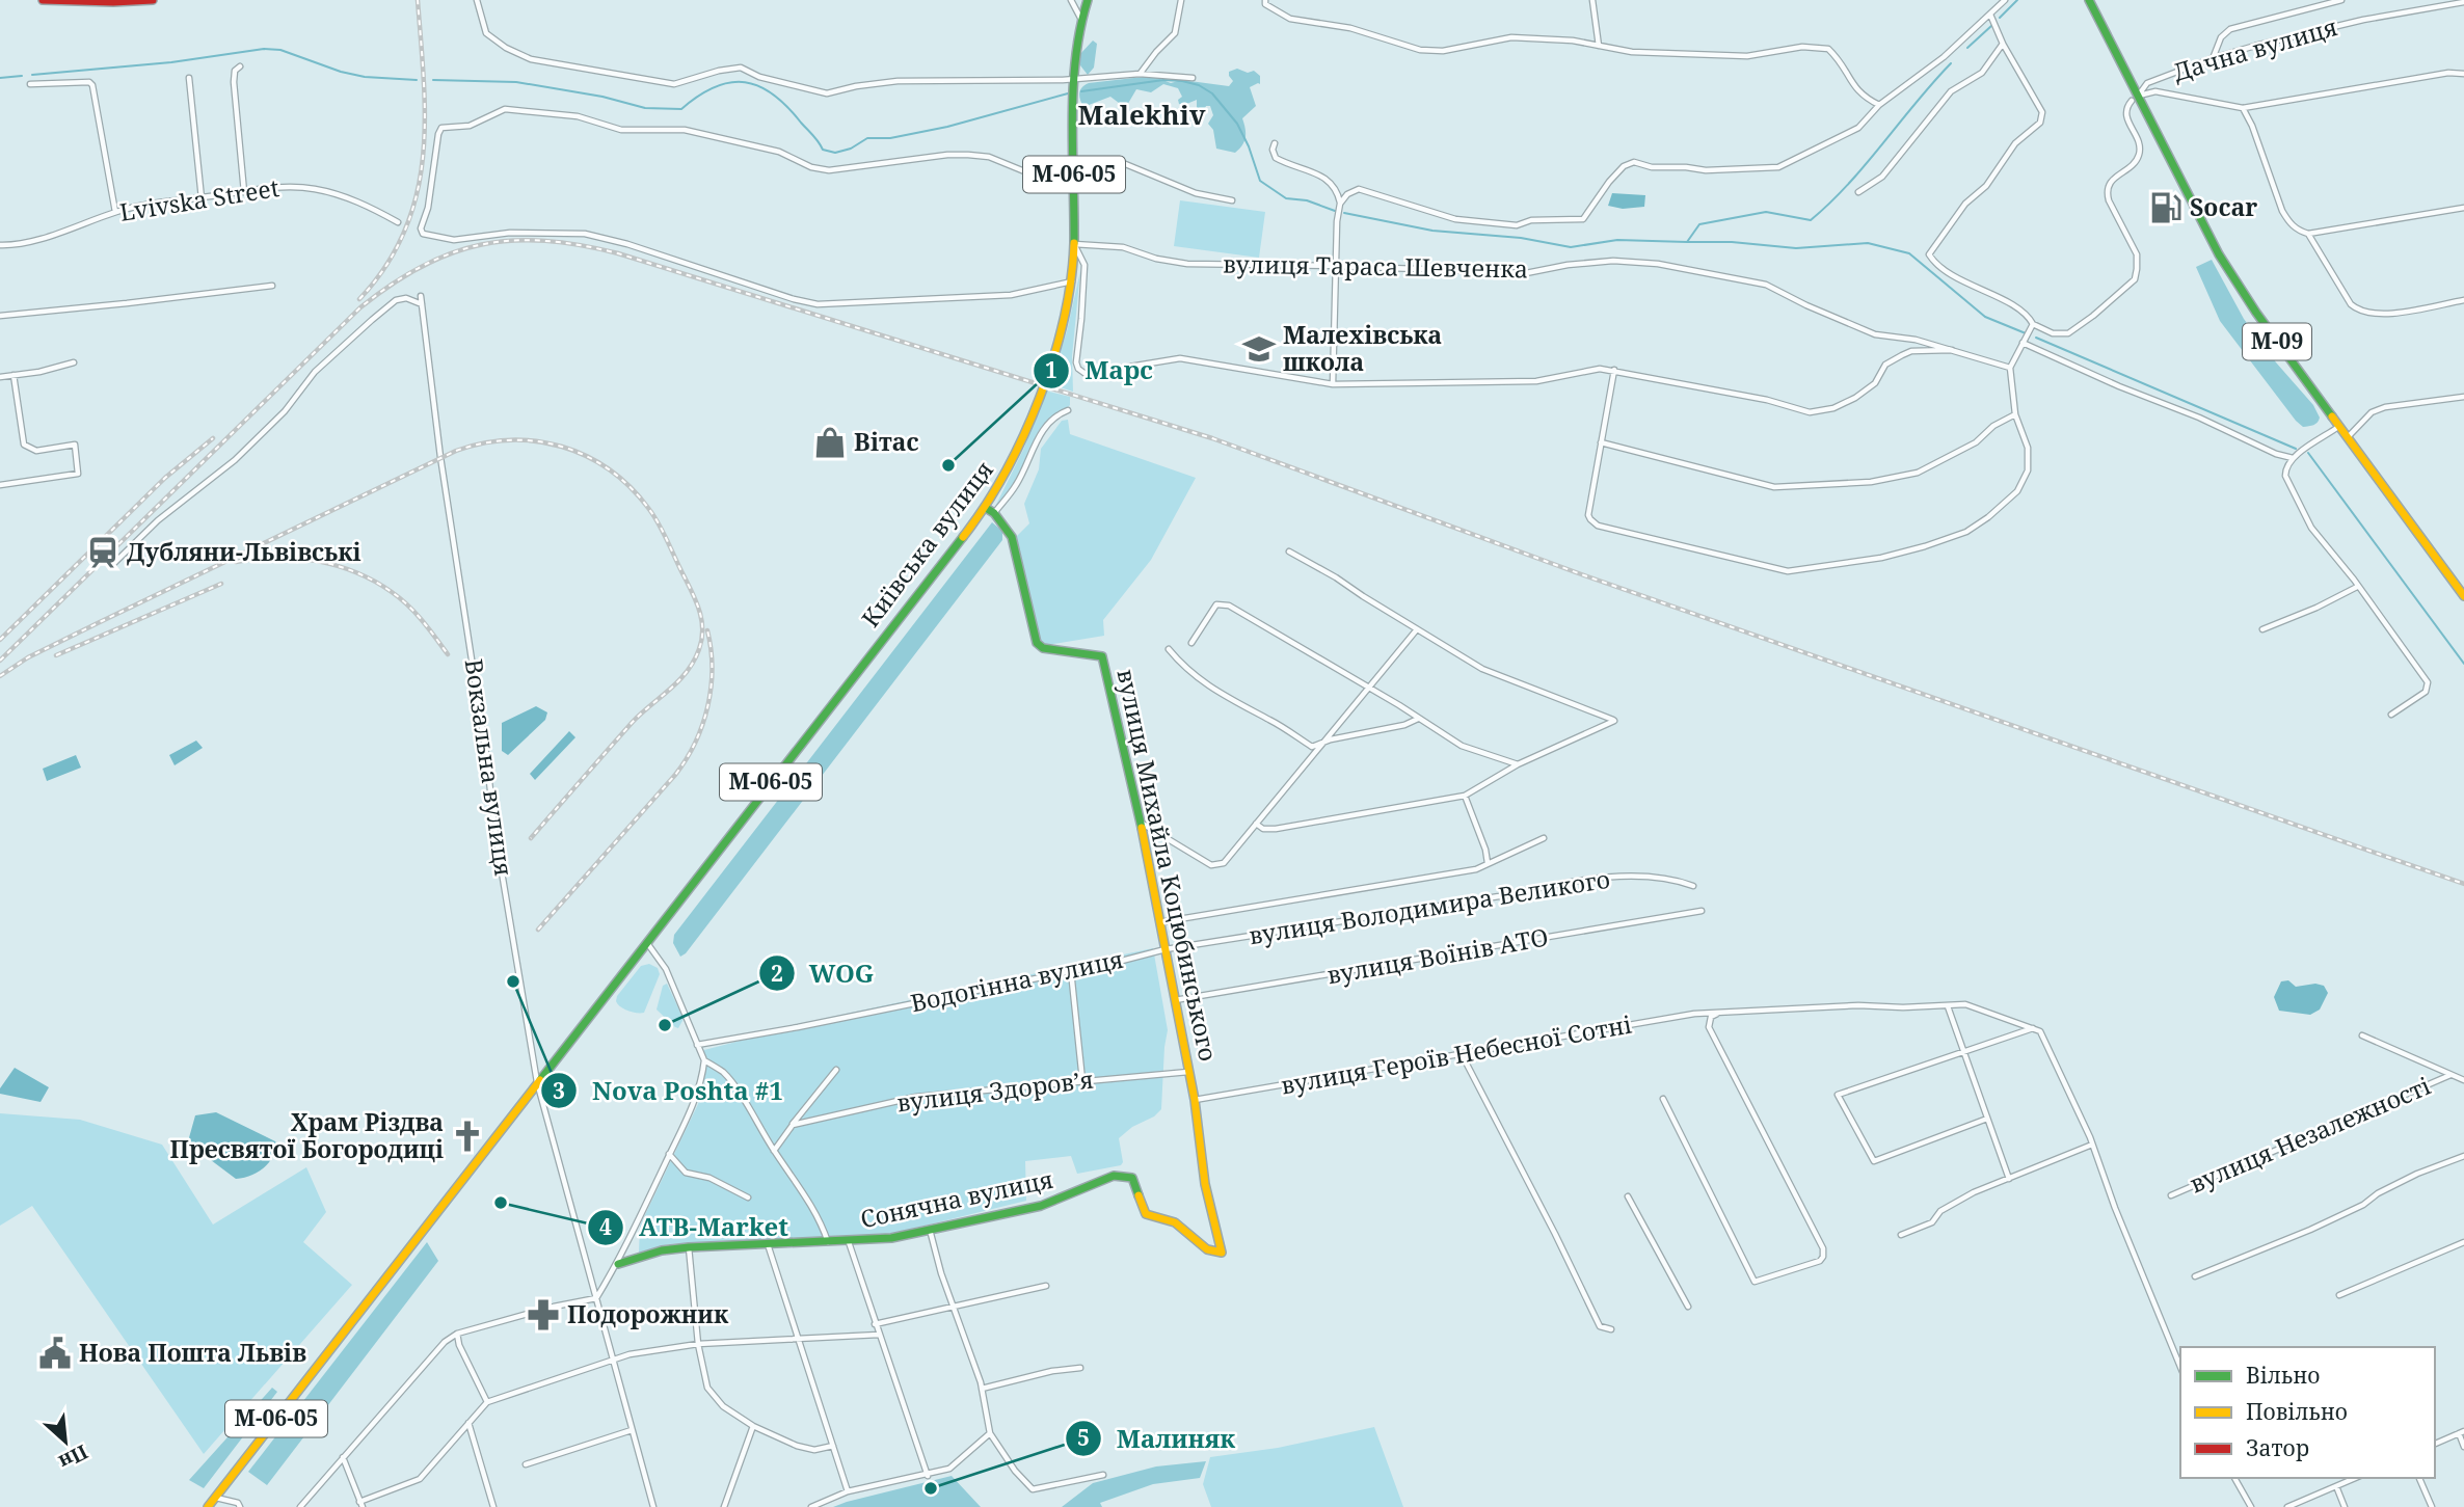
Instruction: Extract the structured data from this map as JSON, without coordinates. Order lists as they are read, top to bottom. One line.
{"streets":{"main road":["М-06-05","М-09","Київська вулиця","вулиця Михайла Коцюбинського","Сонячна вулиця"],"street":["Дачна вулиця","Lvivska Street","вулиця Тараса Шевченка","Вокзальна вулиця","вулиця Володимира Великого","вулиця Воїнів АТО","Водогінна вулиця","вулиця Героїв Небесної Сотні","вулиця Здоровʼя","вулиця Незалежності"]},"crossings":[["Дачна вулиця","М-09"],["М-06-05","Київська вулиця"],["М-06-05","Вокзальна вулиця"],["вулиця Тараса Шевченка","Київська вулиця"],["Київська вулиця","вулиця Михайла Коцюбинського"],["вулиця Михайла Коцюбинського","вулиця Володимира Великого"],["вулиця Михайла Коцюбинського","вулиця Воїнів АТО"],["вулиця Михайла Коцюбинського","Водогінна вулиця"],["вулиця Михайла Коцюбинського","вулиця Героїв Небесної Сотні"],["вулиця Михайла Коцюбинського","вулиця Здоровʼя"],["вулиця Михайла Коцюбинського","Сонячна вулиця"],["вулиця Володимира Великого","Водогінна вулиця"]],"districts":["Malekhiv"],"places":{"fuel station":["Socar"],"school or university":["Малехівська школа"],"shop":["Вітас"],"other":["Марс","Nova Poshta #1","WOG","ATB-Market","Малиняк"],"station":["Дубляни-Львівські"],"church":["Храм Різдва Пресвятої Богородиці"],"pharmacy":["Подорожник"],"public building":["Нова Пошта Львів"]},"legend":["Вільно","Повільно","Затор"],"north":"bottom right"}
